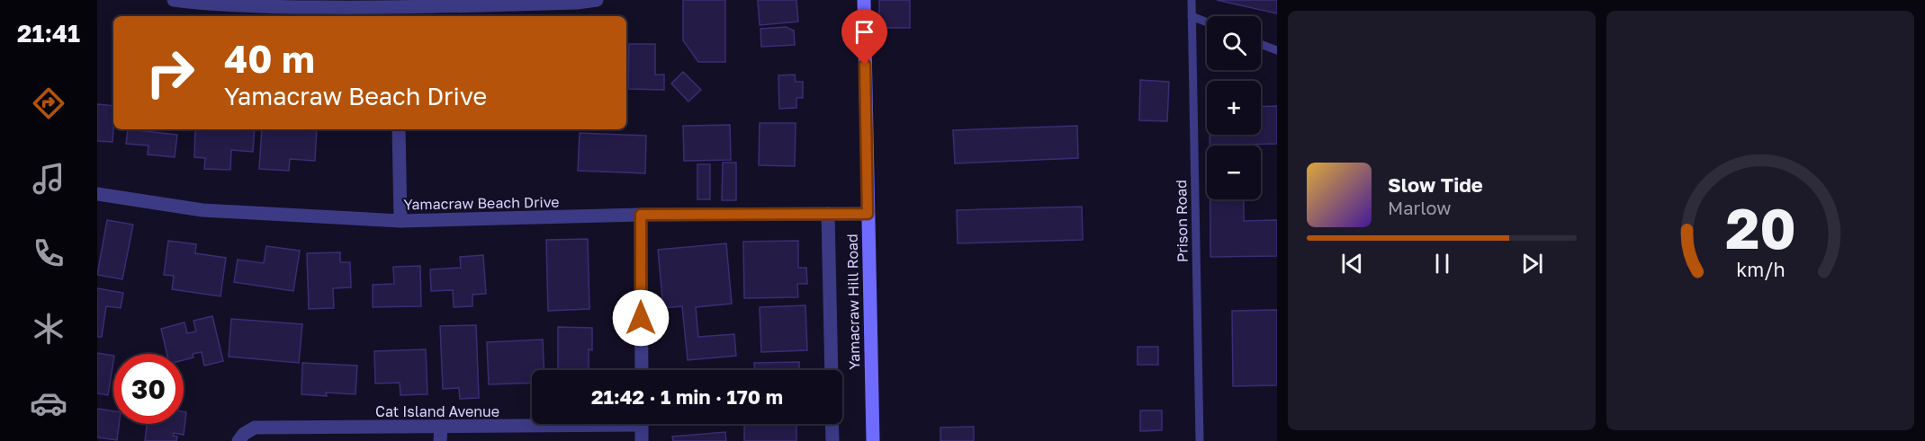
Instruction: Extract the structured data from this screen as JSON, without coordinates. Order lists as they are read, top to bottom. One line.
{"streets":{"main road":["Yamacraw Hill Road"],"street":["Yamacraw Beach Drive","Cat Island Avenue"],"lane":["Prison Road"]},"crossings":[["Yamacraw Beach Drive","Yamacraw Hill Road"]],"page":{"tabs":"21:41","map_buttons":["+","−"],"turn":["40 m","Yamacraw Beach Drive"],"song":["Slow Tide","Marlow"],"limit":"30","trip":"21:42 · 1 min · 170 m","gauge":["20","km/h"]}}
